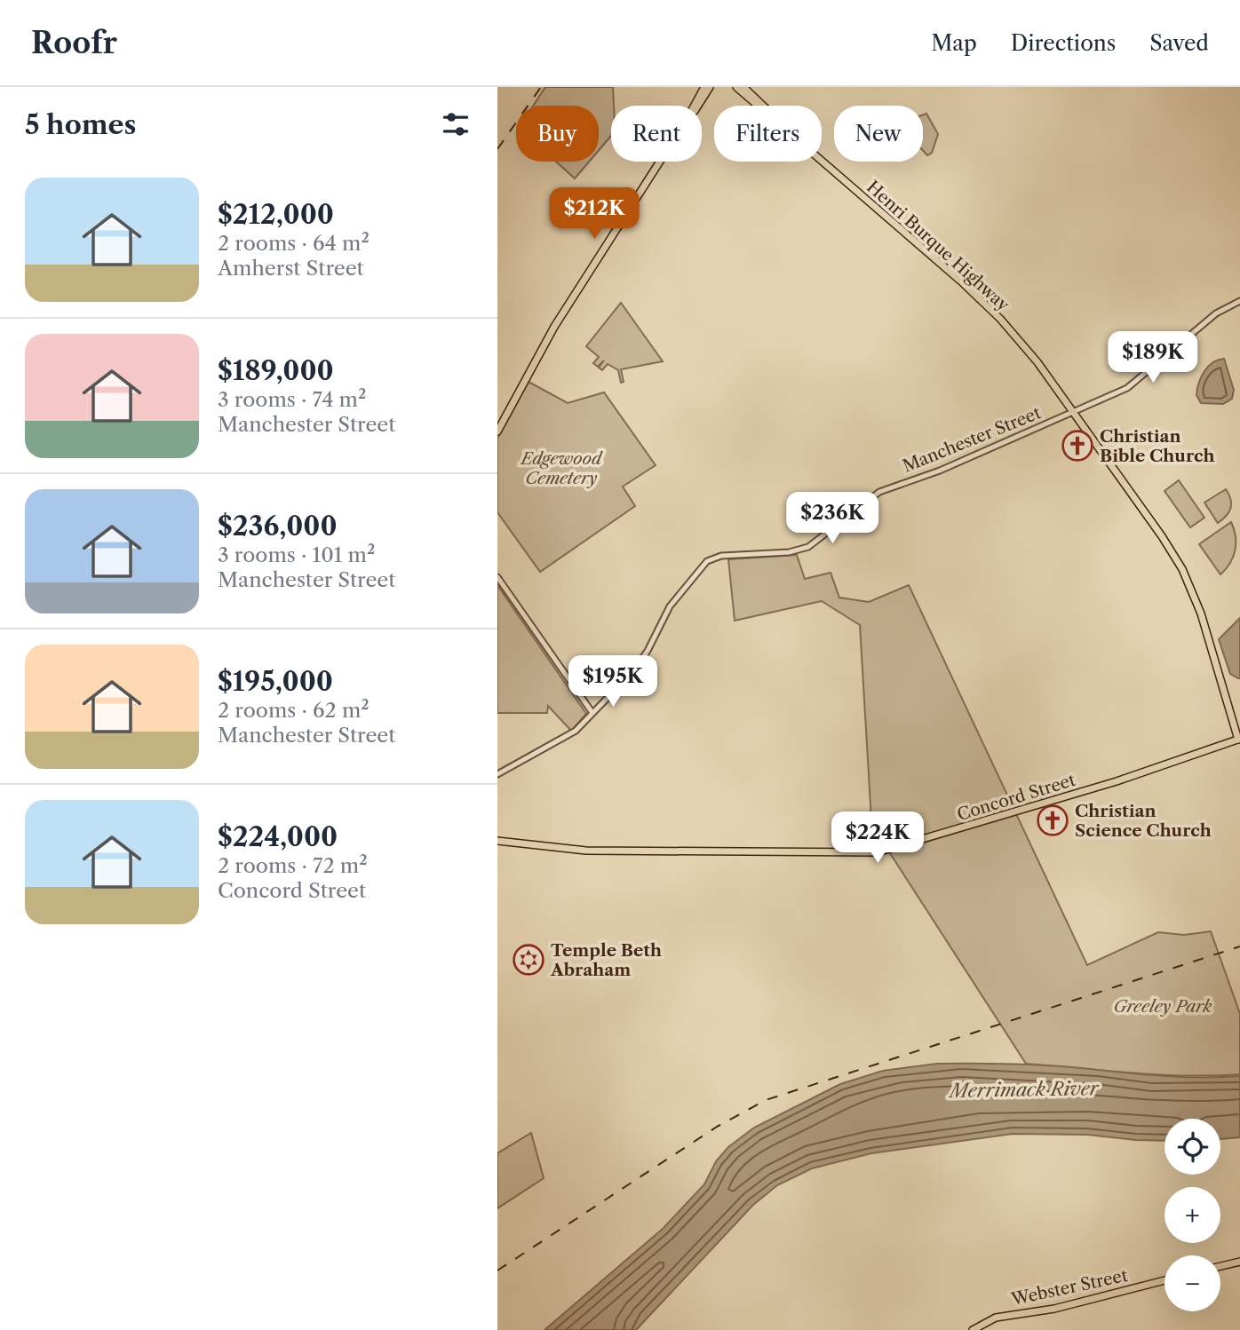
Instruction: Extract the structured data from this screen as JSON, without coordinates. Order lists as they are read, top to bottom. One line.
{"streets":{"main road":["Henri Burque Highway","Concord Street","Webster Street"],"street":["Manchester Street"]},"crossings":[["Henri Burque Highway","Manchester Street"],["Henri Burque Highway","Concord Street"]],"water":["Merrimack River"],"parks":["Edgewood Cemetery","Greeley Park"],"places":{"church":["Christian Bible Church","Christian Science Church"],"synagogue":["Temple Beth Abraham"]},"page":{"header":"Roofr","nav":["Map","Directions","Saved"],"heading":"5 homes","chip":["Buy","Rent","Filters","New"],"list":[{"name":"$212,000","note":"2 rooms · 64 m² · Amherst Street"},{"name":"$189,000","note":"3 rooms · 74 m² · Manchester Street"},{"name":"$236,000","note":"3 rooms · 101 m² · Manchester Street"},{"name":"$195,000","note":"2 rooms · 62 m² · Manchester Street"},{"name":"$224,000","note":"2 rooms · 72 m² · Concord Street"}],"price":["$212K","$189K","$236K","$195K","$224K"],"map_buttons":["+","−"]}}
